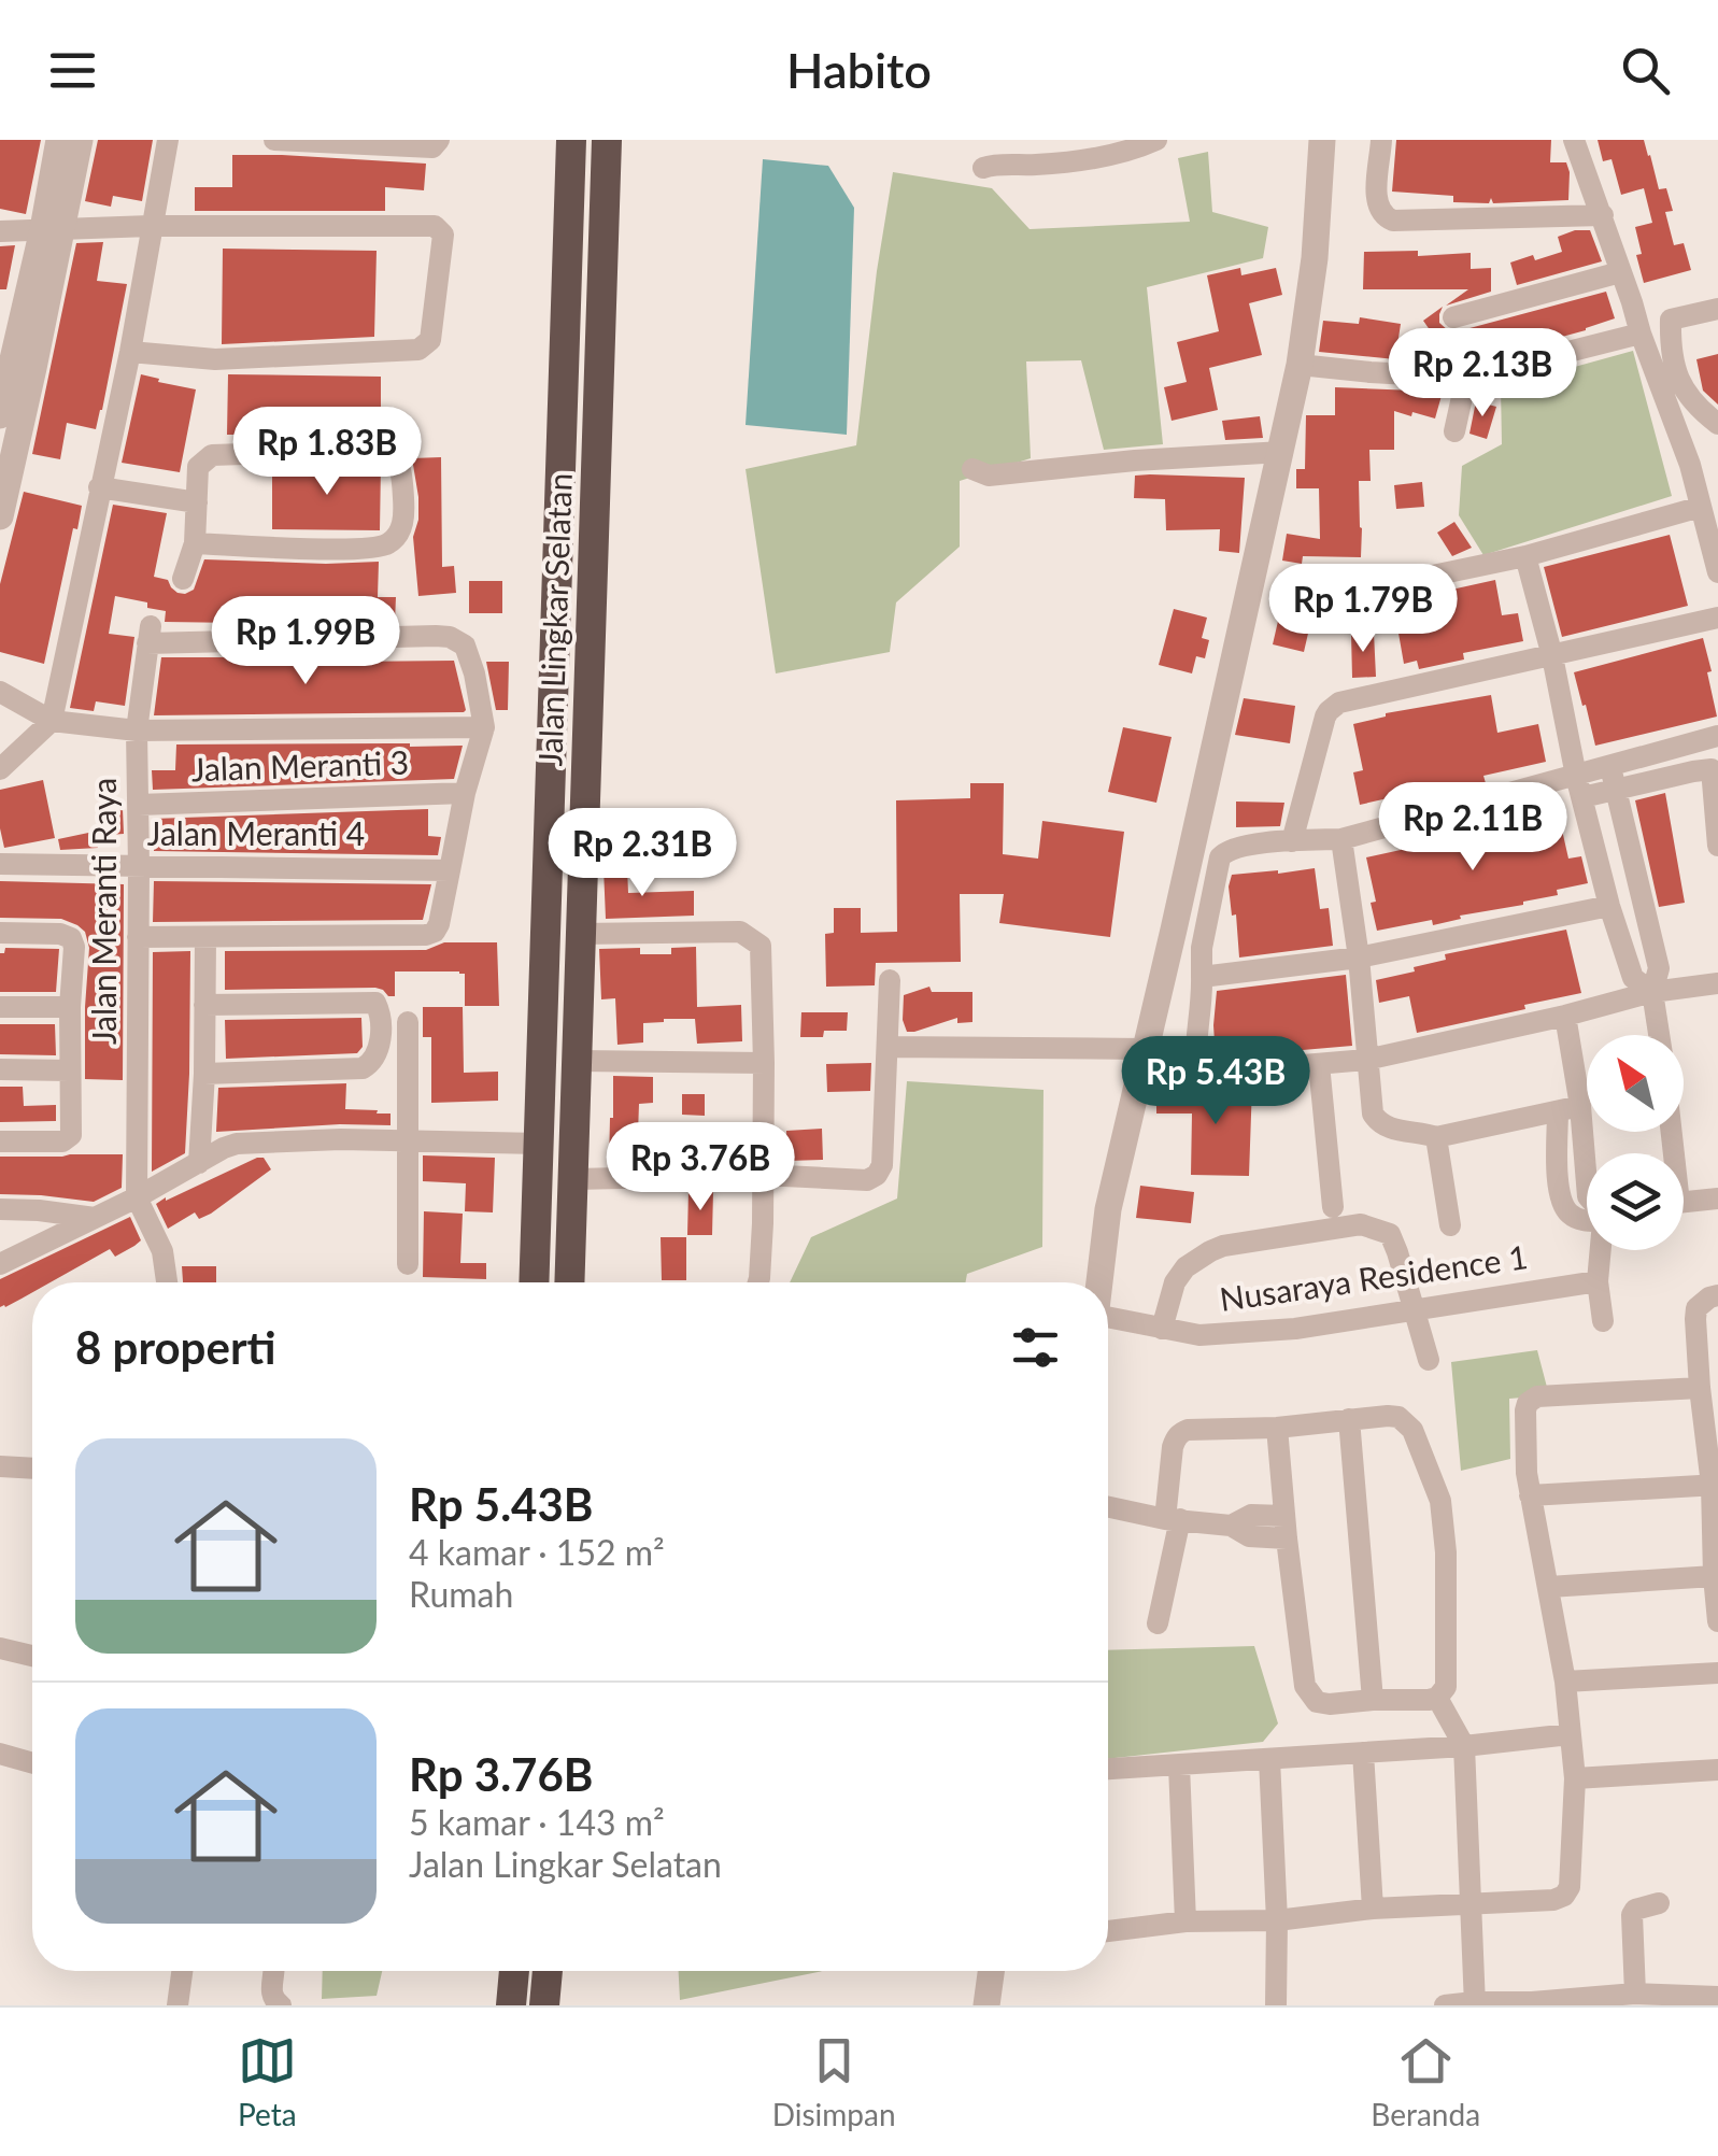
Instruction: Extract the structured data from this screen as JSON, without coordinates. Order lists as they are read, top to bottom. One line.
{"streets":{"highway":["Jalan Lingkar Selatan"],"street":["Jalan Meranti 3","Jalan Meranti 4","Jalan Meranti Raya","Nusaraya Residence 1"]},"crossings":[["Jalan Meranti 3","Jalan Meranti Raya"],["Jalan Meranti 4","Jalan Meranti Raya"]],"north":"top left","page":{"header":"Habito","price":["Rp 2.13B","Rp 1.83B","Rp 1.79B","Rp 1.99B","Rp 2.11B","Rp 2.31B","Rp 5.43B","Rp 3.76B"],"heading":"8 properti","list":[{"name":"Rp 5.43B","note":"4 kamar · 152 m² · Rumah"},{"name":"Rp 3.76B","note":"5 kamar · 143 m² · Jalan Lingkar Selatan"}],"tabs":["Peta","Disimpan","Beranda"]}}
